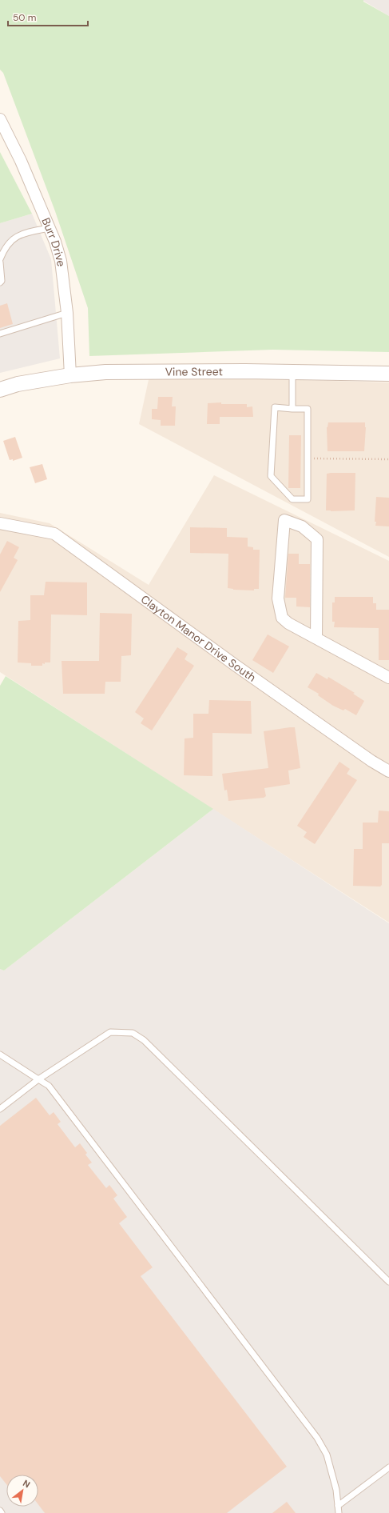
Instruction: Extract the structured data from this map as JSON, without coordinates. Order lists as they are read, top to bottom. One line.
{"streets":{"street":["Burr Drive","Vine Street","Clayton Manor Drive South"]},"crossings":[["Burr Drive","Vine Street"]],"scale_bar":"50 m","north":"top right"}
